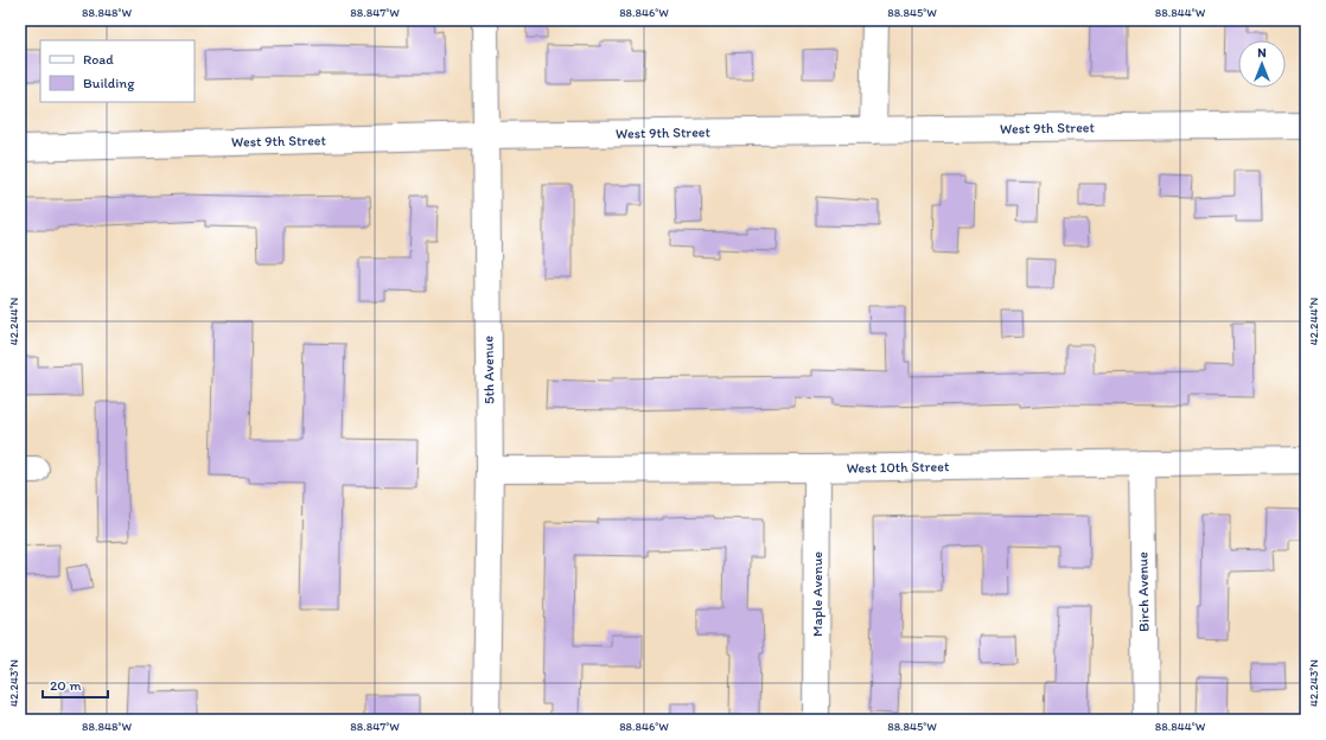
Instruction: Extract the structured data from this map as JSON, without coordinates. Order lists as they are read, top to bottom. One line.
{"streets":{"street":["West 9th Street","5th Avenue","West 10th Street","Birch Avenue","Maple Avenue"]},"crossings":[["West 9th Street","5th Avenue"],["5th Avenue","West 10th Street"],["West 10th Street","Birch Avenue"],["West 10th Street","Maple Avenue"]],"legend":["Road","Building"],"scale_bar":"20 m","north":"top","coordinates":["88.848°W","88.847°W","88.846°W","88.845°W","88.844°W","42.244°N","42.243°N"]}
